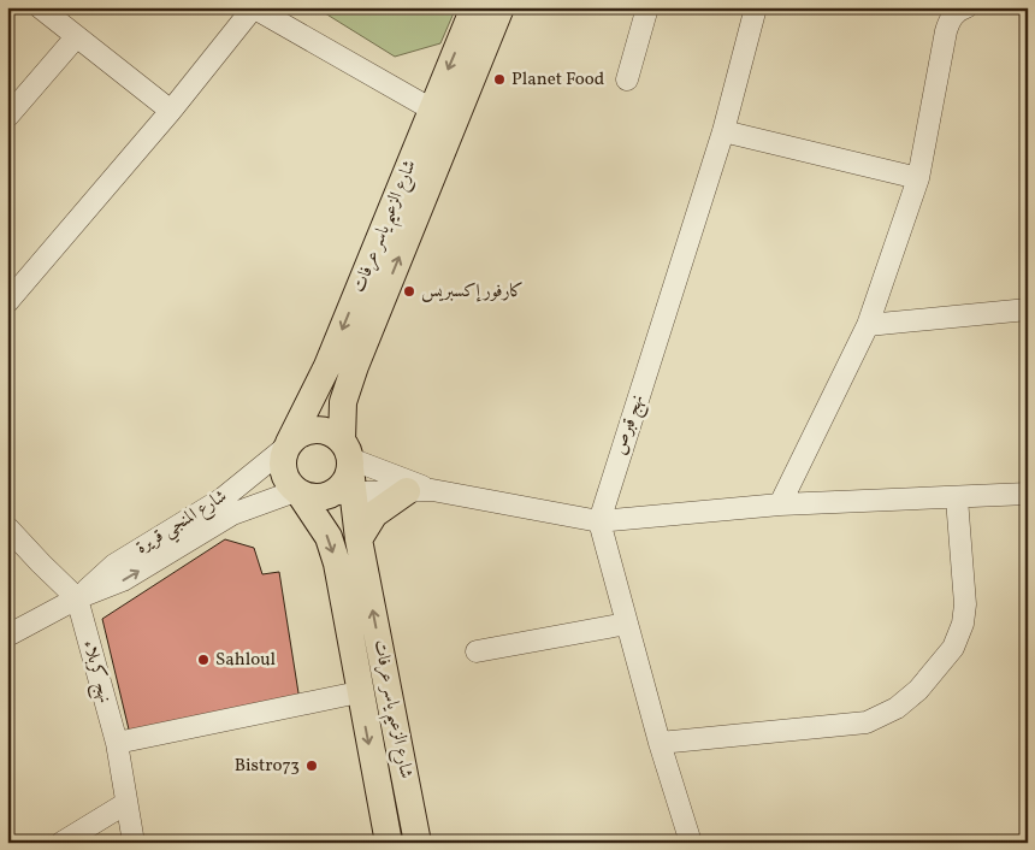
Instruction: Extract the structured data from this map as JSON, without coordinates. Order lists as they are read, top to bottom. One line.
{"streets":{"main road":["شارع الزعيم ياسر عرفات"],"street":["نهج قبرص","شارع المنجي قريرة","نهج كربلاء"]},"crossings":[["شارع الزعيم ياسر عرفات","شارع المنجي قريرة"],["شارع المنجي قريرة","نهج كربلاء"]],"places":["Planet Food","كارفور إكسبريس","Sahloul","Bistro73"]}
